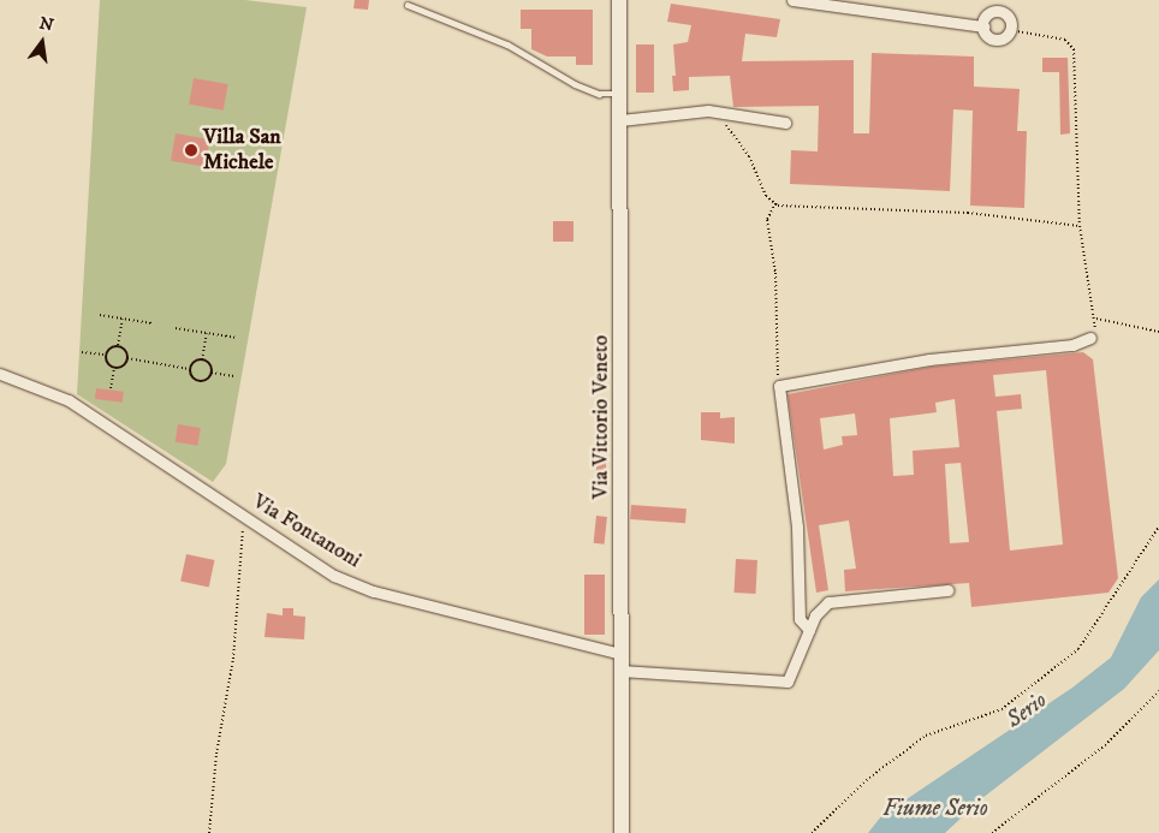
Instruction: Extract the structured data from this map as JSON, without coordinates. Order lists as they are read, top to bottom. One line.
{"streets":{"main road":["Via Vittorio Veneto"],"street":["Via Fontanoni"]},"crossings":[["Via Vittorio Veneto","Via Fontanoni"]],"water":["Serio","Fiume Serio"],"places":["Villa San Michele"],"north":"top"}
